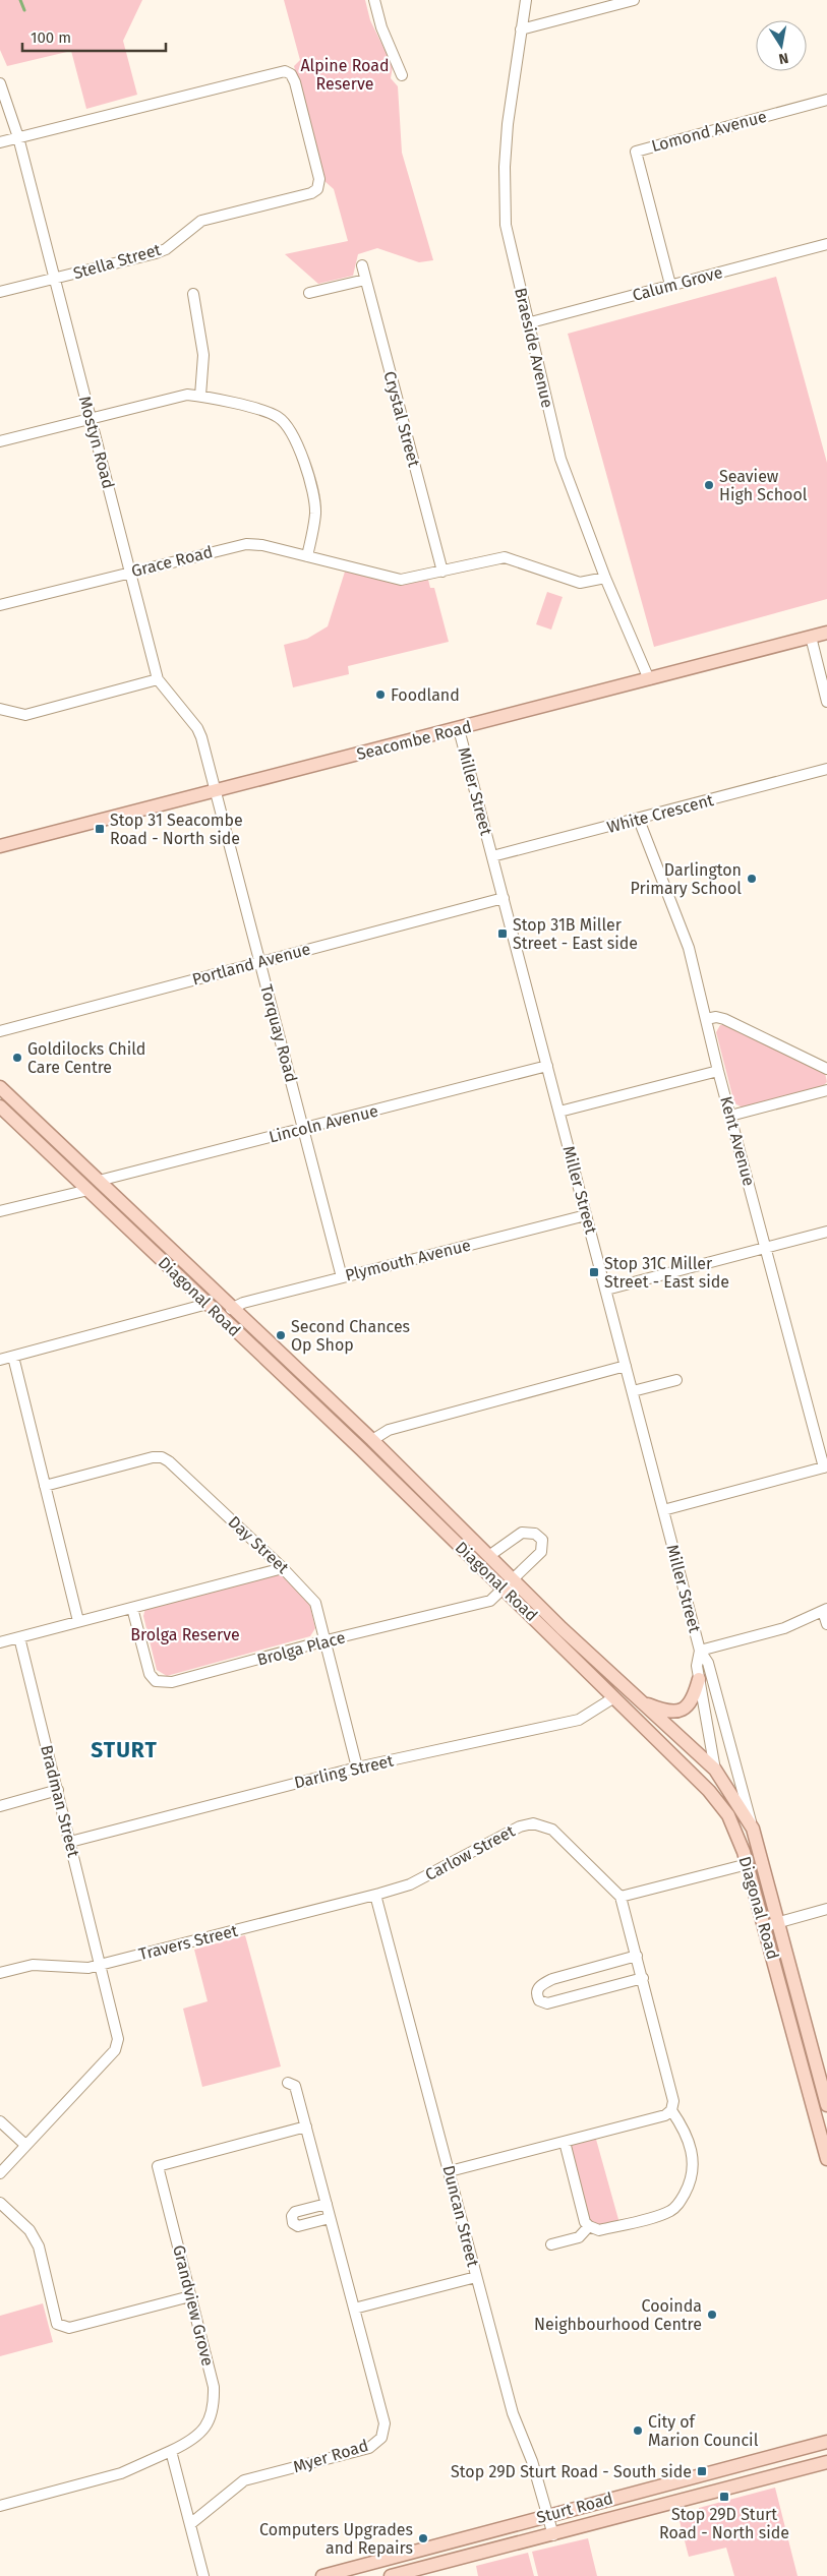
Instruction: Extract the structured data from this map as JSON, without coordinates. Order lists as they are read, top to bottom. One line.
{"streets":{"main road":["Seacombe Road","Diagonal Road","Sturt Road"],"street":["Lomond Avenue","Stella Street","Calum Grove","Braeside Avenue","Crystal Street","Mostyn Road","Grace Road","Miller Street","White Crescent","Portland Avenue","Torquay Road","Lincoln Avenue","Kent Avenue","Plymouth Avenue","Day Street","Brolga Place","Darling Street","Bradman Street","Carlow Street","Travers Street","Duncan Street","Grandview Grove","Myer Road"]},"crossings":[["Lomond Avenue","Calum Grove"],["Stella Street","Mostyn Road"],["Calum Grove","Braeside Avenue"],["Braeside Avenue","Grace Road"],["Braeside Avenue","Seacombe Road"],["Crystal Street","Grace Road"],["Mostyn Road","Grace Road"],["Mostyn Road","Seacombe Road"],["Mostyn Road","Torquay Road"],["Seacombe Road","Miller Street"],["Seacombe Road","Torquay Road"],["Miller Street","White Crescent"],["Miller Street","Portland Avenue"],["Miller Street","Lincoln Avenue"],["Miller Street","Plymouth Avenue"],["Miller Street","Diagonal Road"],["White Crescent","Kent Avenue"],["Portland Avenue","Torquay Road"],["Torquay Road","Lincoln Avenue"],["Torquay Road","Plymouth Avenue"],["Lincoln Avenue","Diagonal Road"],["Plymouth Avenue","Diagonal Road"],["Diagonal Road","Brolga Place"],["Diagonal Road","Darling Street"],["Day Street","Brolga Place"],["Day Street","Darling Street"],["Darling Street","Bradman Street"],["Bradman Street","Travers Street"],["Carlow Street","Travers Street"],["Carlow Street","Duncan Street"],["Travers Street","Duncan Street"],["Duncan Street","Sturt Road"],["Grandview Grove","Myer Road"]],"districts":["STURT"],"parks":["Alpine Road Reserve","Brolga Reserve"],"places":{"other":["Seaview High School","Foodland","Darlington Primary School","Goldilocks Child Care Centre","Second Chances Op Shop","Cooinda Neighbourhood Centre","City of Marion Council","Computers Upgrades and Repairs"],"transit":["Stop 31 Seacombe Road - North side","Stop 31B Miller Street - East side","Stop 31C Miller Street - East side","Stop 29D Sturt Road - South side","Stop 29D Sturt Road - North side"]},"scale_bar":"100 m","north":"bottom"}
